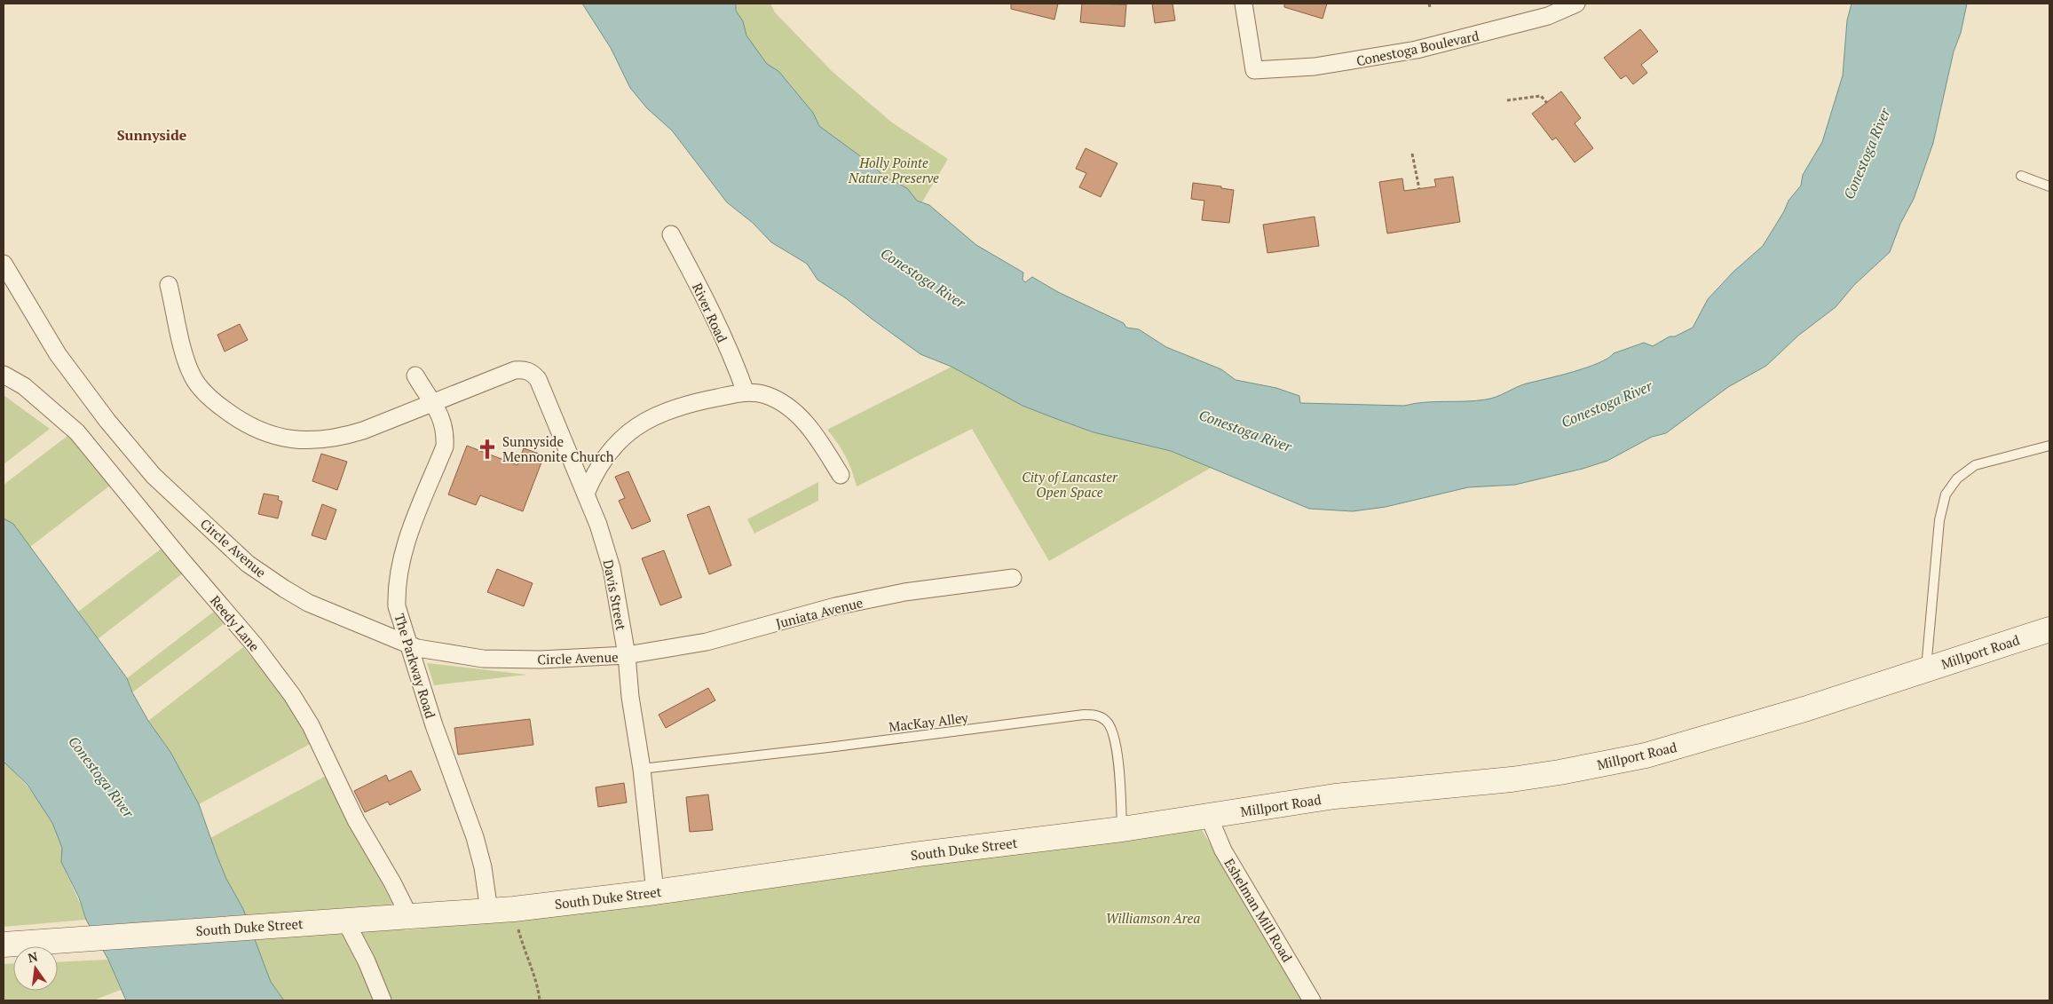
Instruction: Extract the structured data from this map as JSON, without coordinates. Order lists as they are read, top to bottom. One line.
{"streets":{"main road":["Millport Road","South Duke Street"],"street":["Conestoga Boulevard","River Road","Circle Avenue","Davis Street","Juniata Avenue","Reedy Lane","The Parkway Road","Eshelman Mill Road"],"lane":["MacKay Alley"]},"crossings":[["Circle Avenue","Davis Street"],["Circle Avenue","Juniata Avenue"],["Circle Avenue","The Parkway Road"],["Davis Street","Juniata Avenue"],["Davis Street","The Parkway Road"],["Davis Street","MacKay Alley"],["Davis Street","South Duke Street"],["Reedy Lane","South Duke Street"],["Millport Road","South Duke Street"],["Millport Road","Eshelman Mill Road"],["The Parkway Road","South Duke Street"],["MacKay Alley","South Duke Street"],["South Duke Street","Eshelman Mill Road"]],"districts":["Sunnyside"],"water":["Conestoga River"],"parks":["Holly Pointe Nature Preserve","City of Lancaster Open Space","Williamson Area"],"places":{"church":["Sunnyside Mennonite Church"]},"north":"top"}
